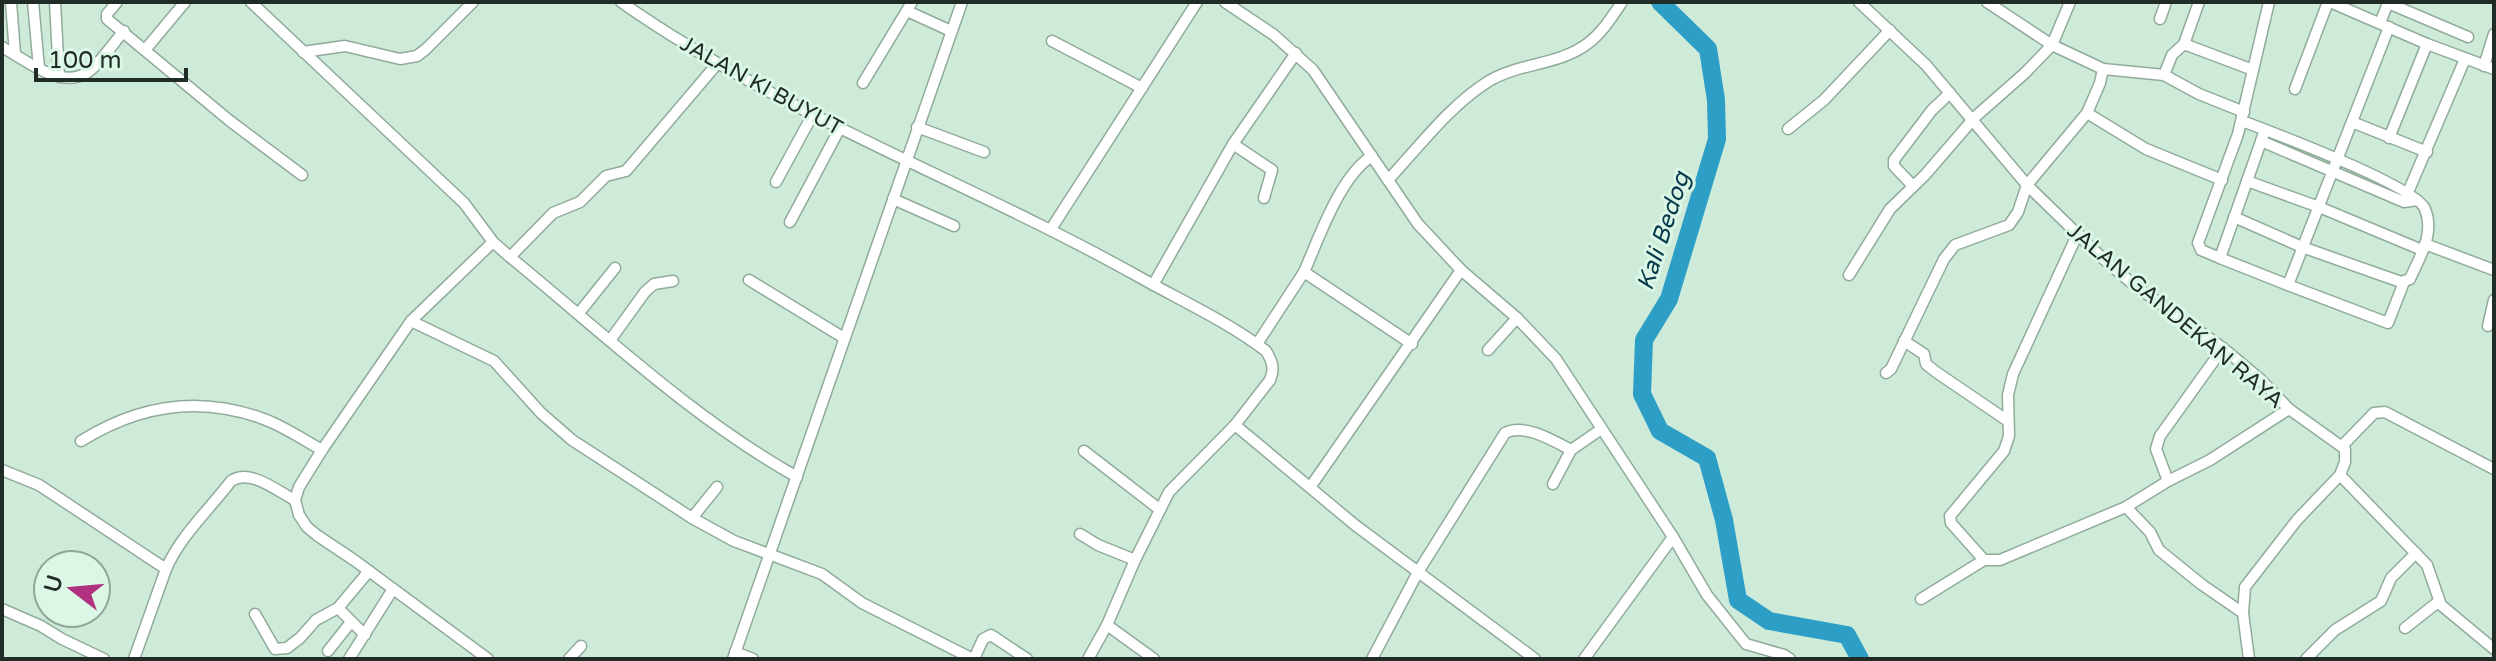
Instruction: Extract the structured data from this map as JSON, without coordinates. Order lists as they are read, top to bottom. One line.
{"streets":{"street":["JALAN KI BUYUT","JALAN GANDEKAN RAYA"]},"water":["Kali Bedog"],"scale_bar":"100 m","north":"left"}
